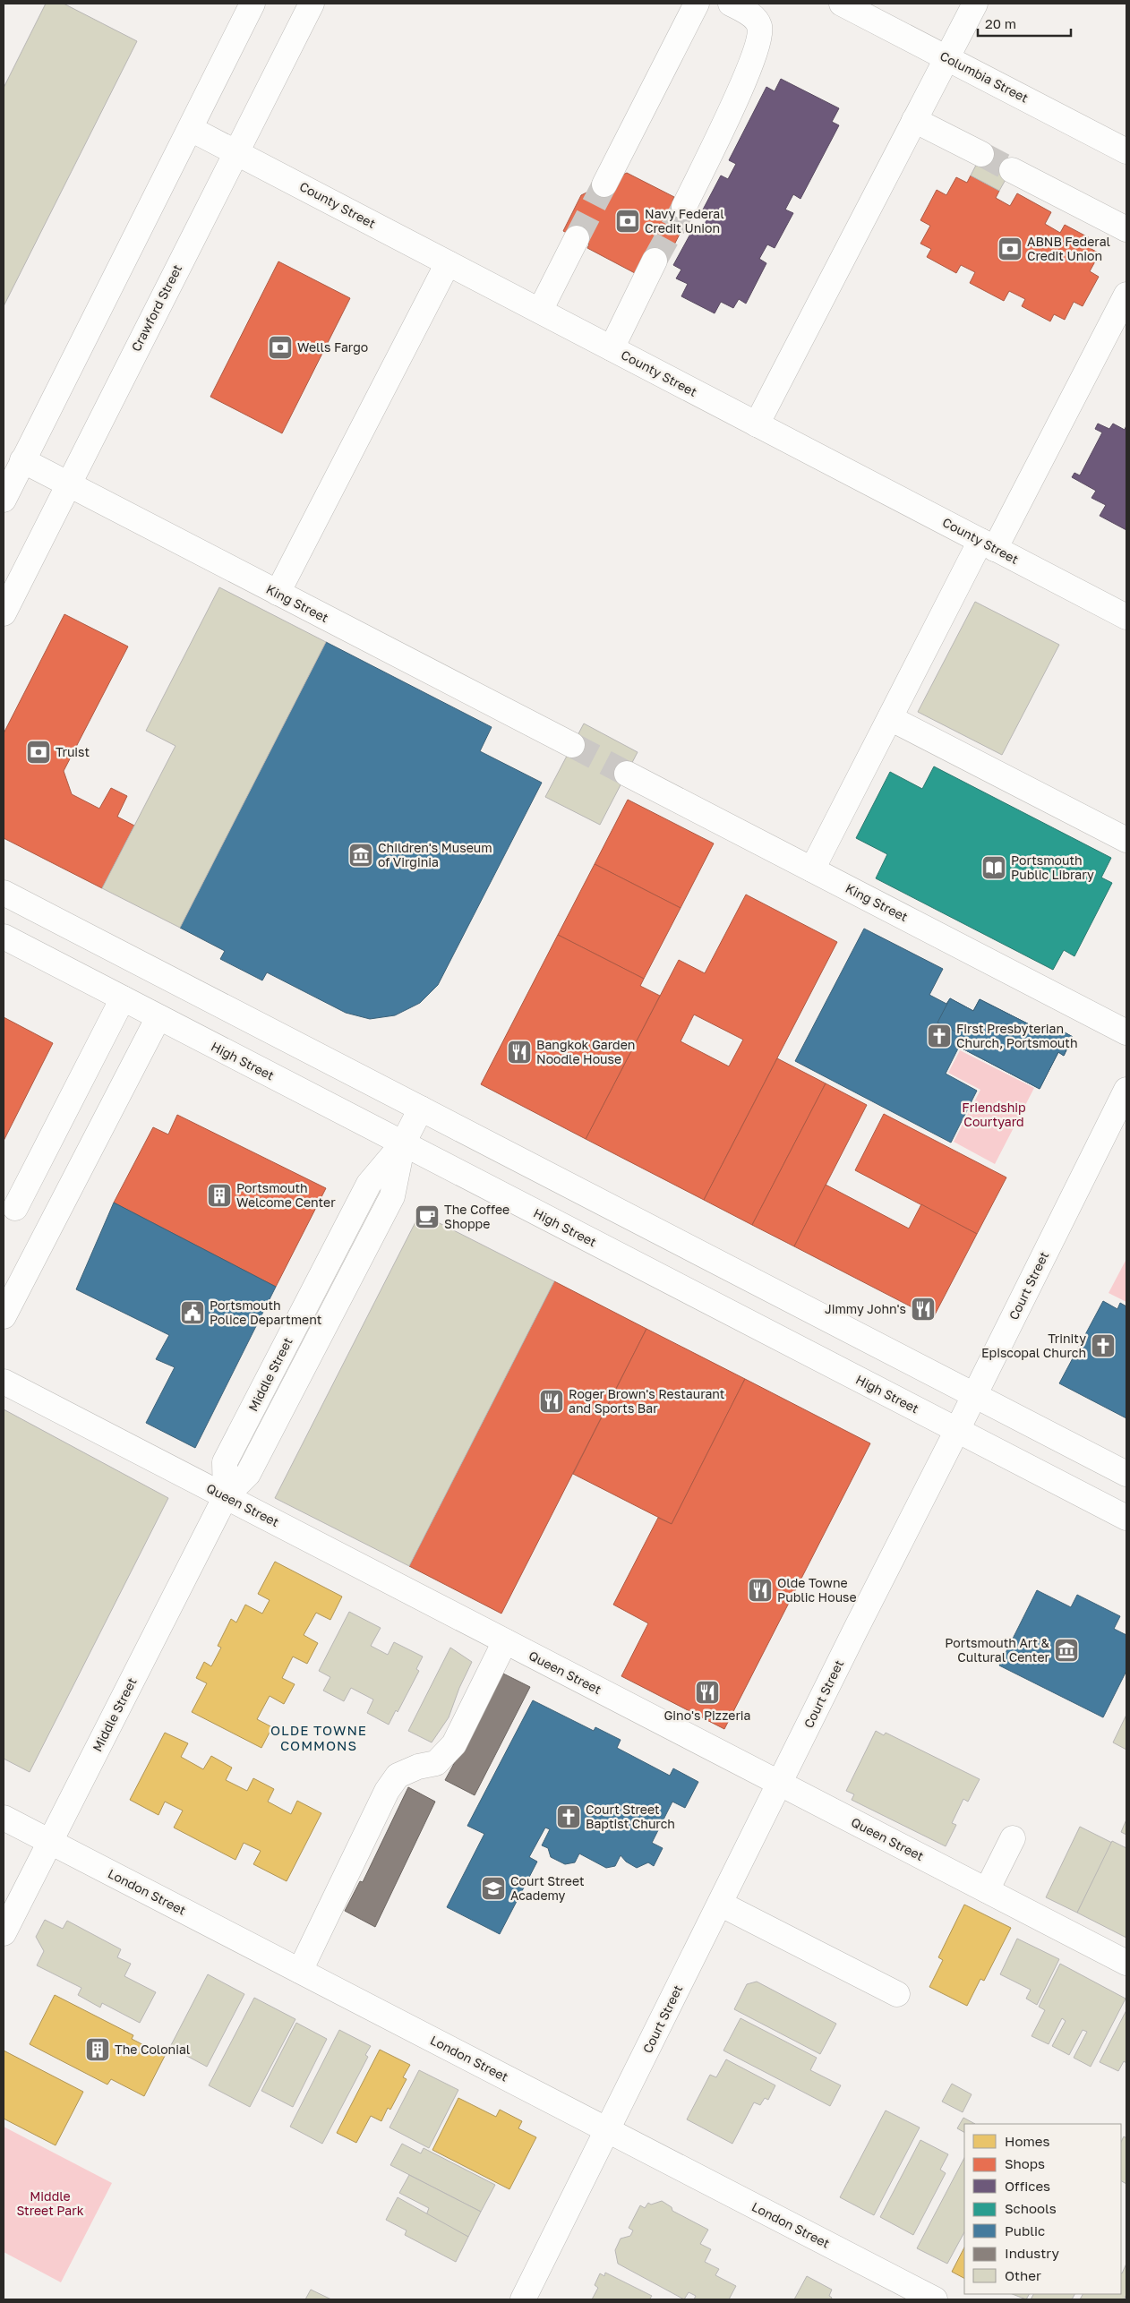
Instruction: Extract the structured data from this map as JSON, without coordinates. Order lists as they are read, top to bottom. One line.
{"streets":{"street":["Columbia Street","County Street","Crawford Street","King Street","High Street","Court Street","Middle Street","Queen Street","London Street"]},"crossings":[["County Street","Crawford Street"],["Crawford Street","King Street"],["High Street","Court Street"],["High Street","Middle Street"],["Court Street","Queen Street"],["Court Street","London Street"],["Middle Street","Queen Street"],["Middle Street","London Street"]],"districts":["OLDE TOWNE COMMONS"],"parks":["Friendship Courtyard","Middle Street Park"],"places":{"bank":["Navy Federal Credit Union","ABNB Federal Credit Union","Wells Fargo","Truist"],"museum":["Children's Museum of Virginia","Portsmouth Art & Cultural Center"],"library":["Portsmouth Public Library"],"church":["First Presbyterian Church, Portsmouth","Trinity Episcopal Church","Court Street Baptist Church"],"restaurant":["Bangkok Garden Noodle House","Jimmy John's","Roger Brown's Restaurant and Sports Bar","Olde Towne Public House","Gino's Pizzeria"],"building":["Portsmouth Welcome Center","The Colonial"],"cafe":["The Coffee Shoppe"],"public building":["Portsmouth Police Department"],"school or university":["Court Street Academy"]},"legend":["Homes","Shops","Offices","Schools","Public","Industry","Other"],"scale_bar":"20 m"}
